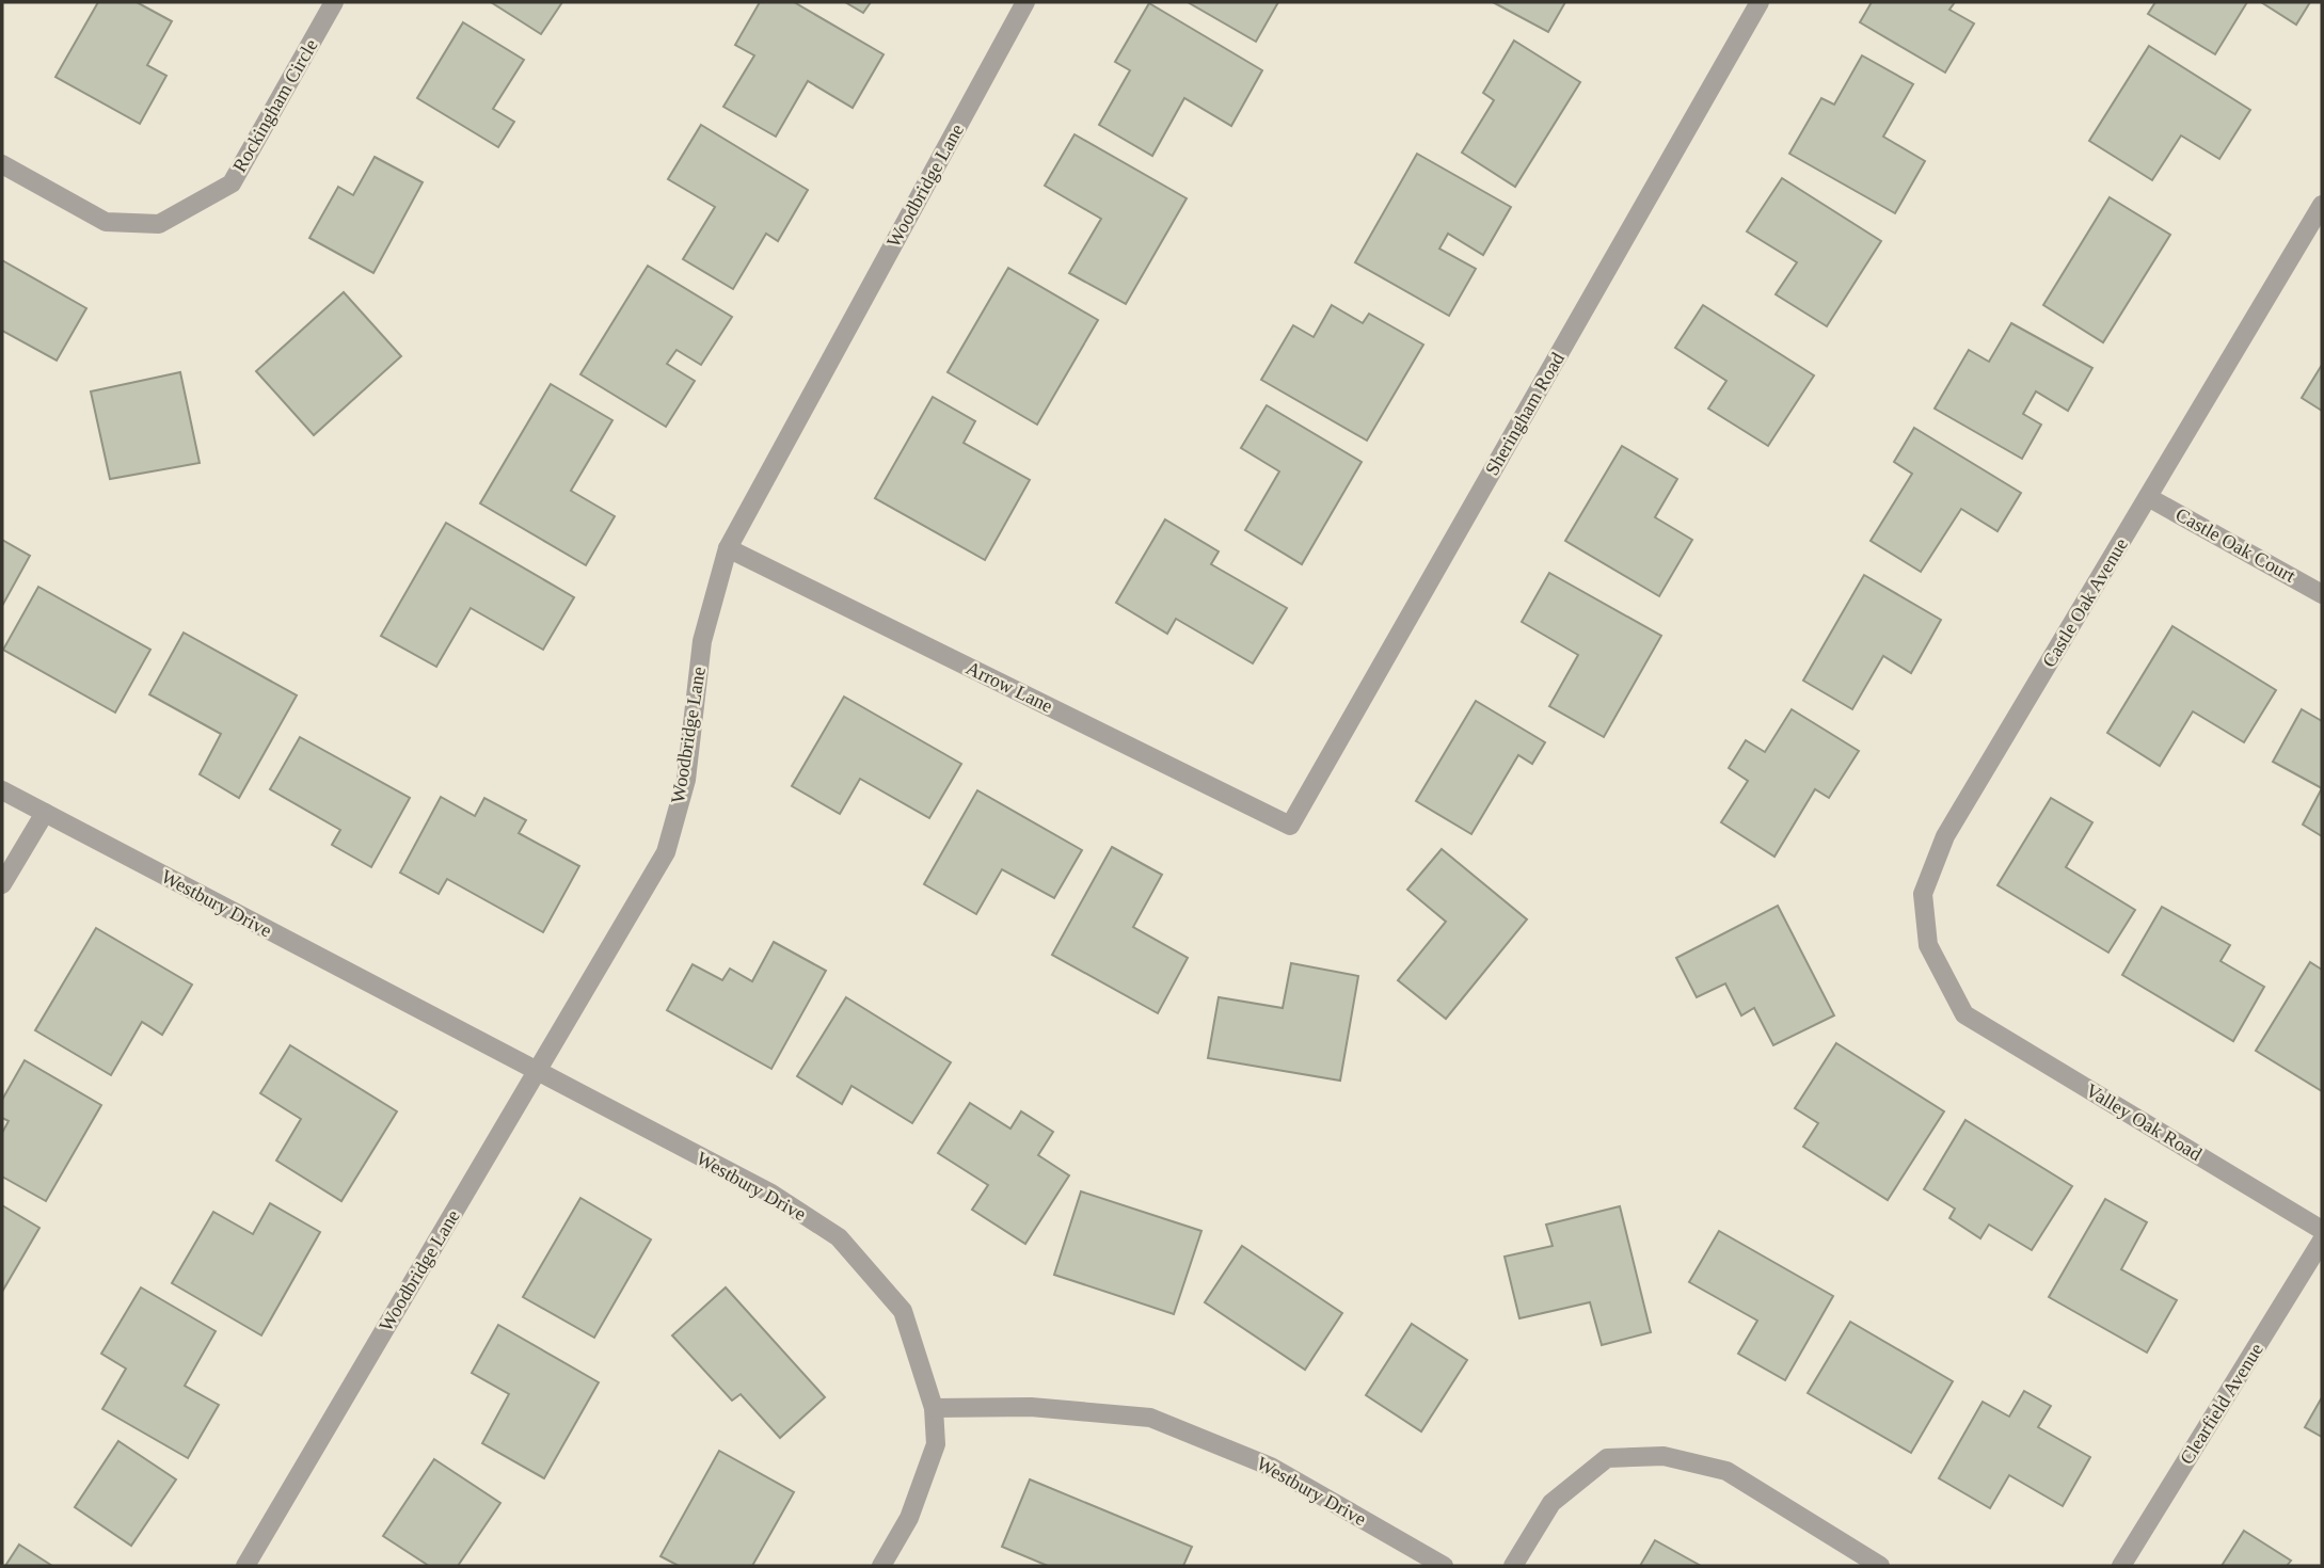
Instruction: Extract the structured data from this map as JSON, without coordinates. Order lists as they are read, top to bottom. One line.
{"streets":{"street":["Rockingham Circle","Woodbridge Lane","Sheringham Road","Castle Oak Court","Castle Oak Avenue","Arrow Lane","Westbury Drive","Valley Oak Road","Clearfield Avenue"]},"crossings":[["Woodbridge Lane","Arrow Lane"],["Woodbridge Lane","Westbury Drive"],["Sheringham Road","Arrow Lane"],["Castle Oak Court","Castle Oak Avenue"],["Castle Oak Avenue","Valley Oak Road"]]}
